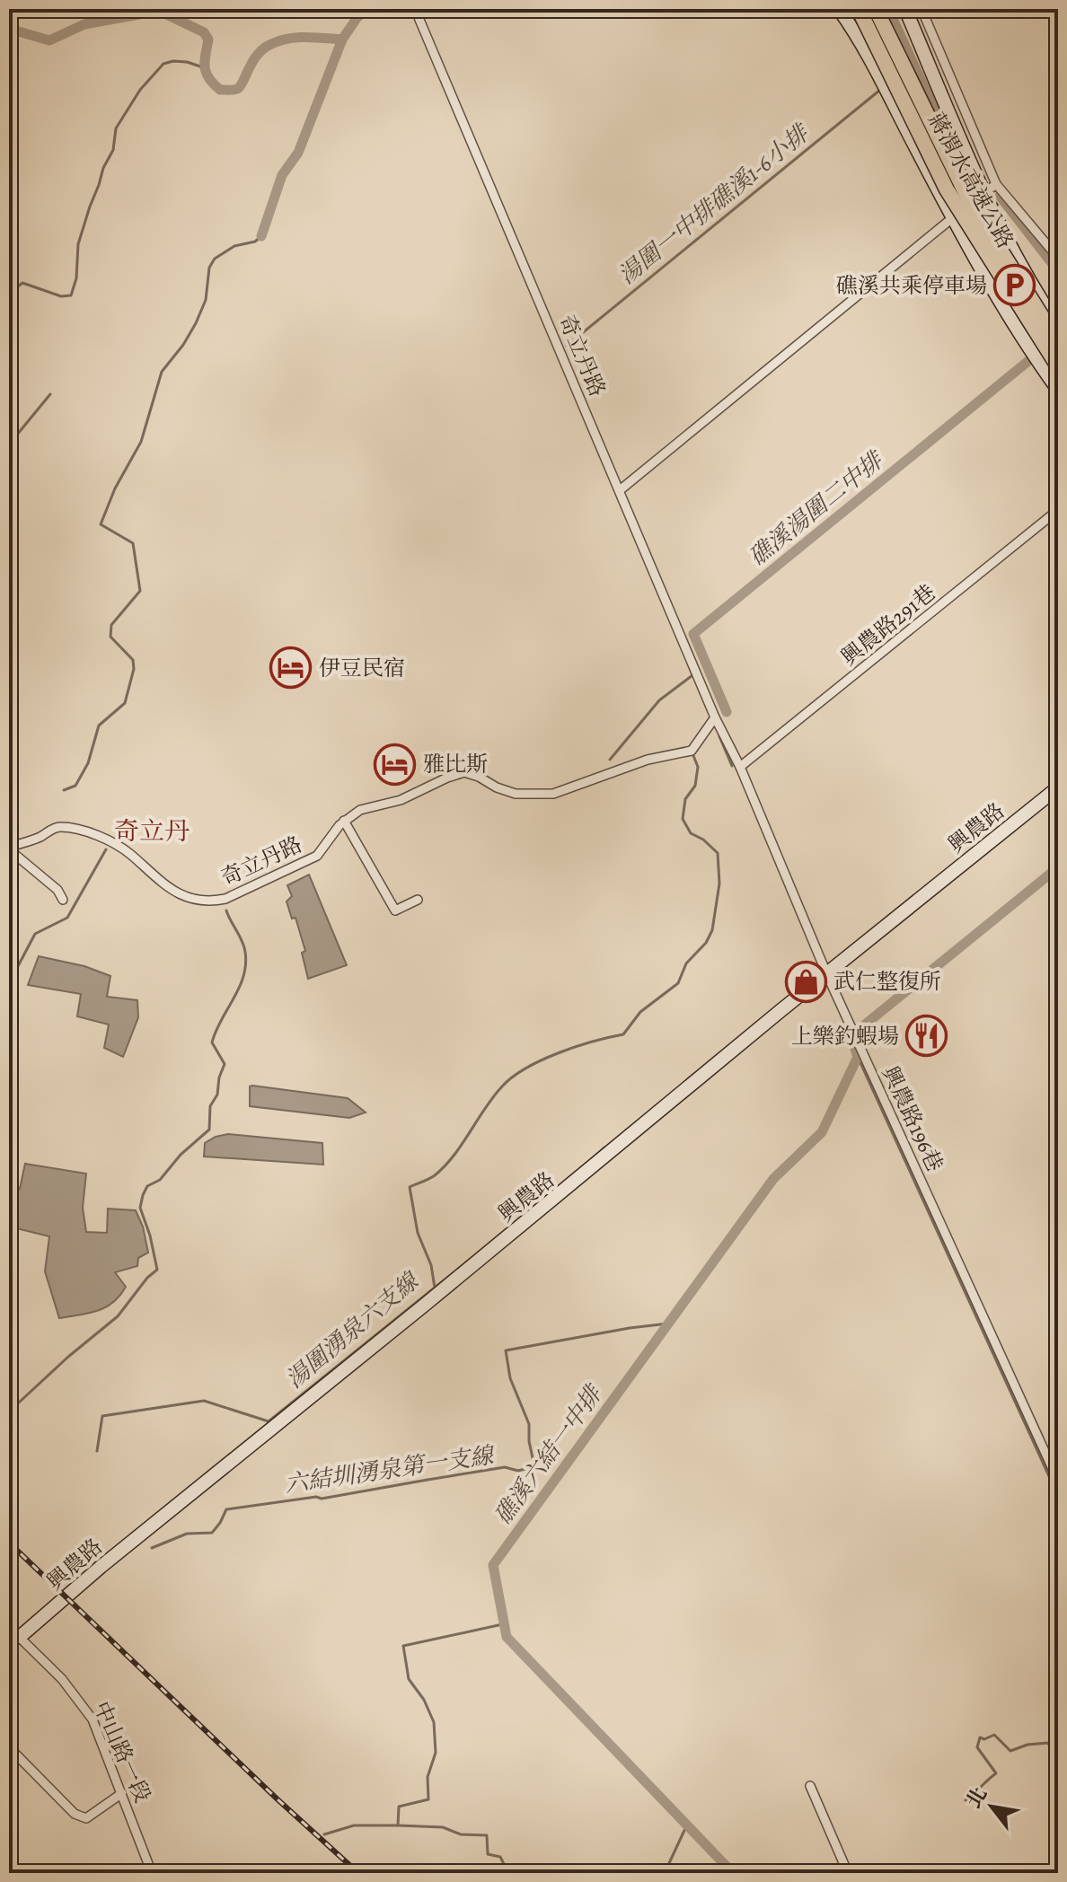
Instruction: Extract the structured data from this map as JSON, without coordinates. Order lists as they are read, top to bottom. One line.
{"streets":{"highway":["蔣渭水高速公路"],"street":["奇立丹路","興農路291巷","興農路","興農路196巷","中山路一段"]},"crossings":[["奇立丹路","興農路291巷"],["奇立丹路","興農路"],["奇立丹路","興農路196巷"],["興農路","興農路196巷"],["興農路","中山路一段"]],"districts":["奇立丹"],"water":["湯圍一中排礁溪1-6小排","礁溪湯圍二中排","湯圍湧泉六支線","礁溪六結一中排","六結圳湧泉第一支線"],"places":{"parking":["礁溪共乘停車場"],"hotel":["伊豆民宿","雅比斯"],"shop":["武仁整復所"],"restaurant":["上樂釣蝦場"]},"north":"top left"}
